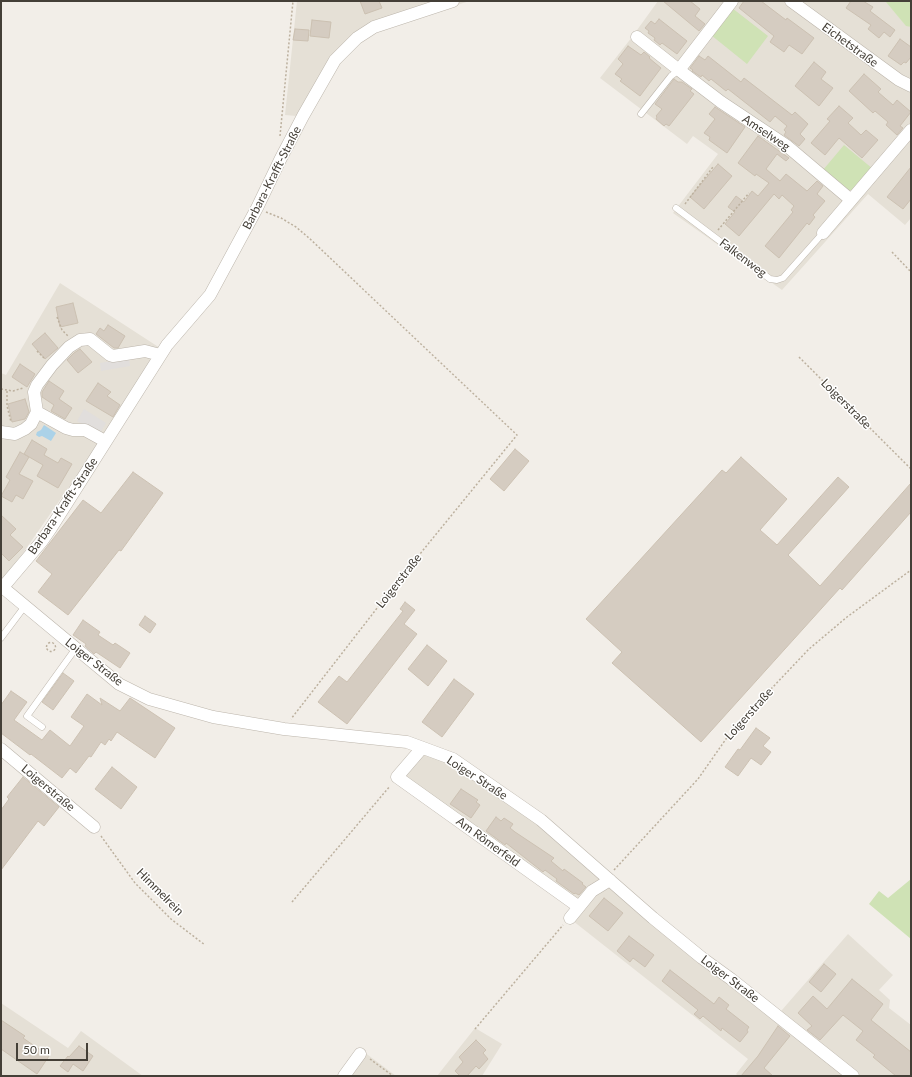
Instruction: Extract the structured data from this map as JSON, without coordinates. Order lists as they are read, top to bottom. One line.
{"streets":{"street":["Eichetstraße","Amselweg","Barbara-Krafft-Straße","Loigerstraße","Loiger Straße","Am Römerfeld"],"lane":["Falkenweg"],"path":["Himmelrein"]},"crossings":[["Barbara-Krafft-Straße","Loigerstraße"],["Barbara-Krafft-Straße","Loiger Straße"],["Loigerstraße","Loiger Straße"],["Loigerstraße","Himmelrein"]],"scale_bar":"50 m"}
